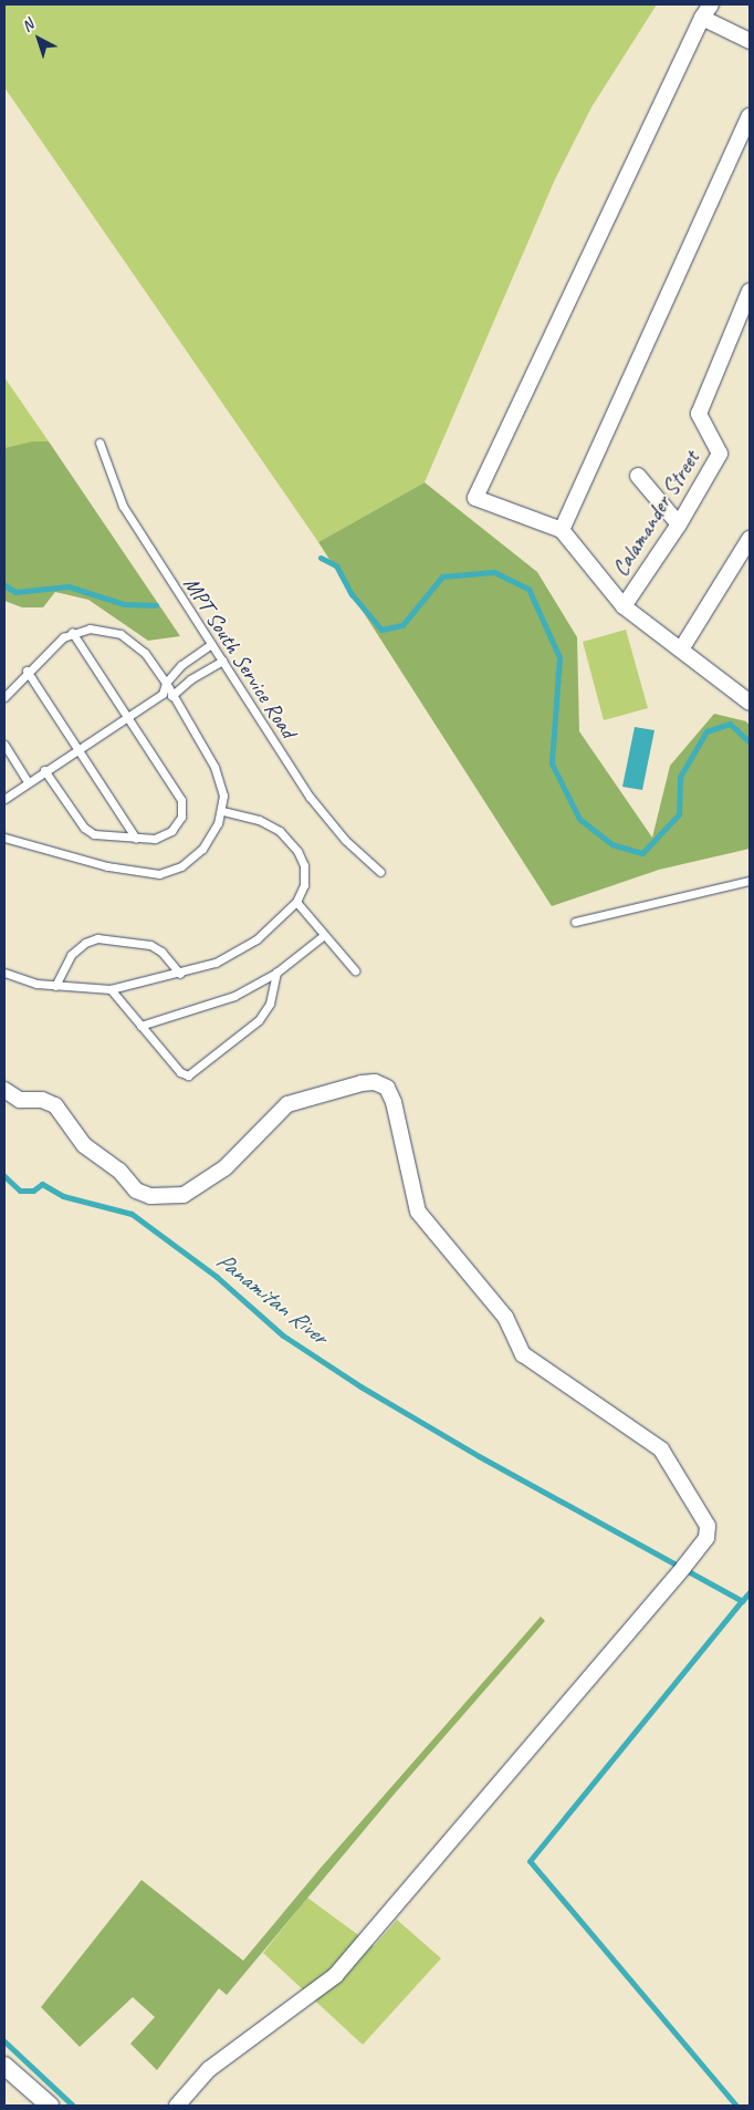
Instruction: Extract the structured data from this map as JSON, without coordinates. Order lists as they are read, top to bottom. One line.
{"streets":{"street":["Calamander Street"],"lane":["MPT South Service Road"]},"water":["Panamitan River"],"north":"top left"}
